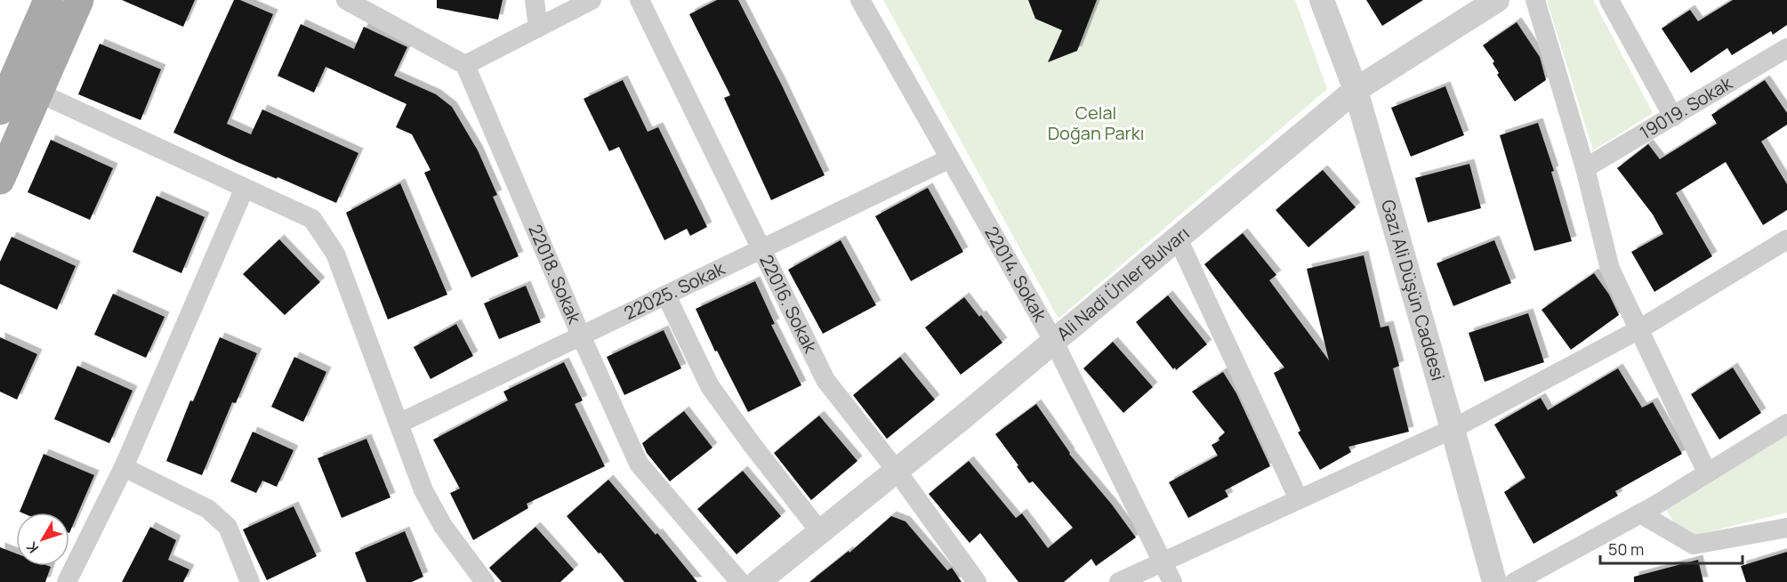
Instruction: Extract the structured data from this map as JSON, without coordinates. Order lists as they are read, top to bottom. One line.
{"streets":{"street":["19019. Sokak","22014. Sokak","22018. Sokak","Ali Nadi Ünler Bulvarı","Gazi Ali Düşün Caddesi","22025. Sokak","22016. Sokak"]},"crossings":[["22014. Sokak","Ali Nadi Ünler Bulvarı"],["22014. Sokak","22025. Sokak"],["22018. Sokak","22025. Sokak"],["Ali Nadi Ünler Bulvarı","Gazi Ali Düşün Caddesi"],["Ali Nadi Ünler Bulvarı","22016. Sokak"],["22025. Sokak","22016. Sokak"]],"parks":["Celal Doğan Parkı"],"scale_bar":"50 m","north":"bottom left"}
